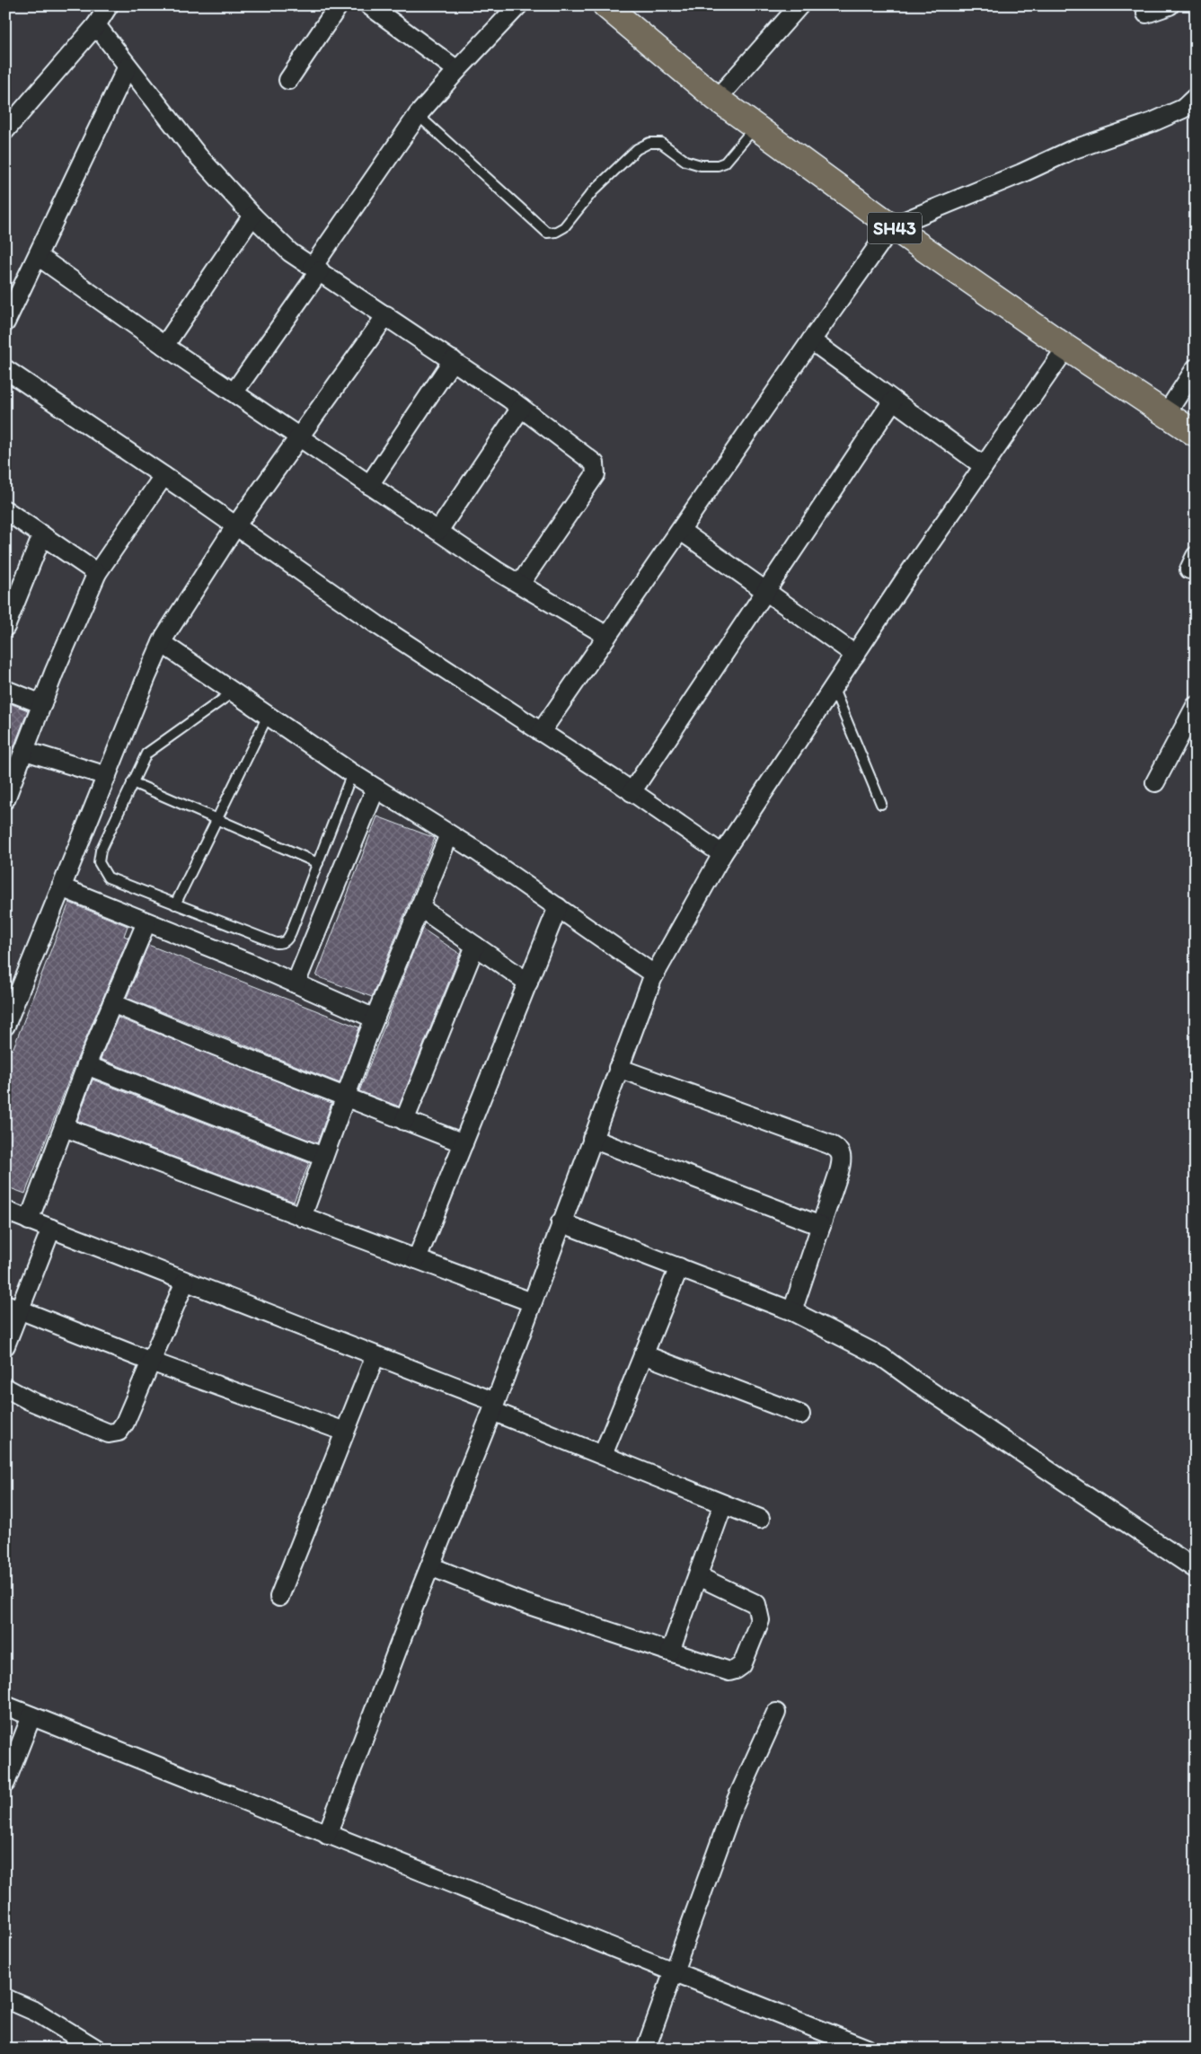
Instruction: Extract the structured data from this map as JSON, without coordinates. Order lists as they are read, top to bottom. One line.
{"streets":{"main road":["SH43"]}}
